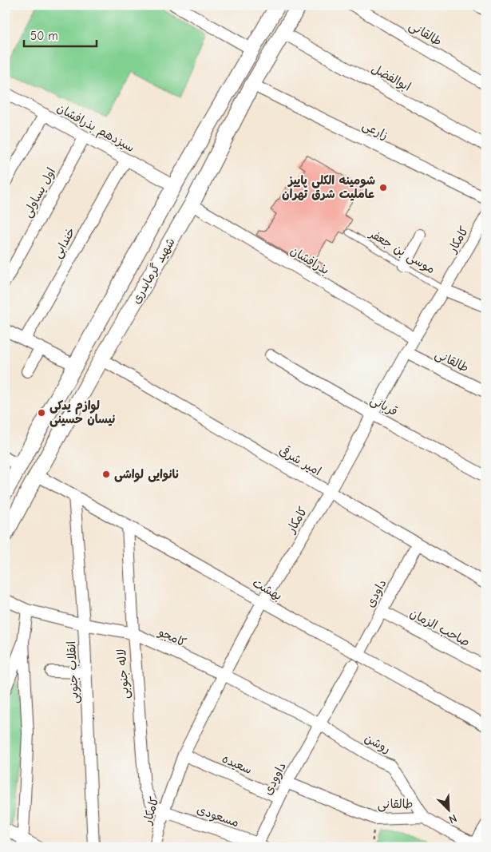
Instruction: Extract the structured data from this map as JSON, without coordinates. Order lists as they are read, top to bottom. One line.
{"streets":{"main road":["شهید گرمابدری"],"street":["طالقانی","ابوالفضل","سیزدهم بذرافشان","زارعی","اول یساولی","کامکار","خندابی","بذرافشان","قربانی","امیر شرقی","بهشت","داودی","صاحب الزمان","کامجو","انقلاب جنوبی","لاله جنوبی","روشن","سعیده","داوودی","مسعودی"],"lane":["موسی بن جعفر"]},"crossings":[["طالقانی","کامکار"],["طالقانی","روشن"],["طالقانی","داوودی"],["ابوالفضل","شهید گرمابدری"],["سیزدهم بذرافشان","اول یساولی"],["سیزدهم بذرافشان","خندابی"],["سیزدهم بذرافشان","شهید گرمابدری"],["زارعی","شهید گرمابدری"],["کامکار","موسی بن جعفر"],["کامکار","بذرافشان"],["کامکار","قربانی"],["کامکار","امیر شرقی"],["کامکار","بهشت"],["کامکار","کامجو"],["کامکار","لاله جنوبی"],["کامکار","سعیده"],["کامکار","مسعودی"],["بذرافشان","شهید گرمابدری"],["شهید گرمابدری","امیر شرقی"],["شهید گرمابدری","بهشت"],["امیر شرقی","داودی"],["بهشت","داودی"],["بهشت","انقلاب جنوبی"],["بهشت","لاله جنوبی"],["داودی","صاحب الزمان"],["کامجو","انقلاب جنوبی"],["کامجو","لاله جنوبی"],["کامجو","روشن"],["کامجو","داوودی"],["لاله جنوبی","مسعودی"],["روشن","داوودی"],["سعیده","داوودی"],["داوودی","مسعودی"]],"places":["شومینه الکلی پاییز عاملیت شرق تهران","لوازم یدکی نیسان حسینی","نانوایی لواشی"],"scale_bar":"50 m","north":"bottom right"}
